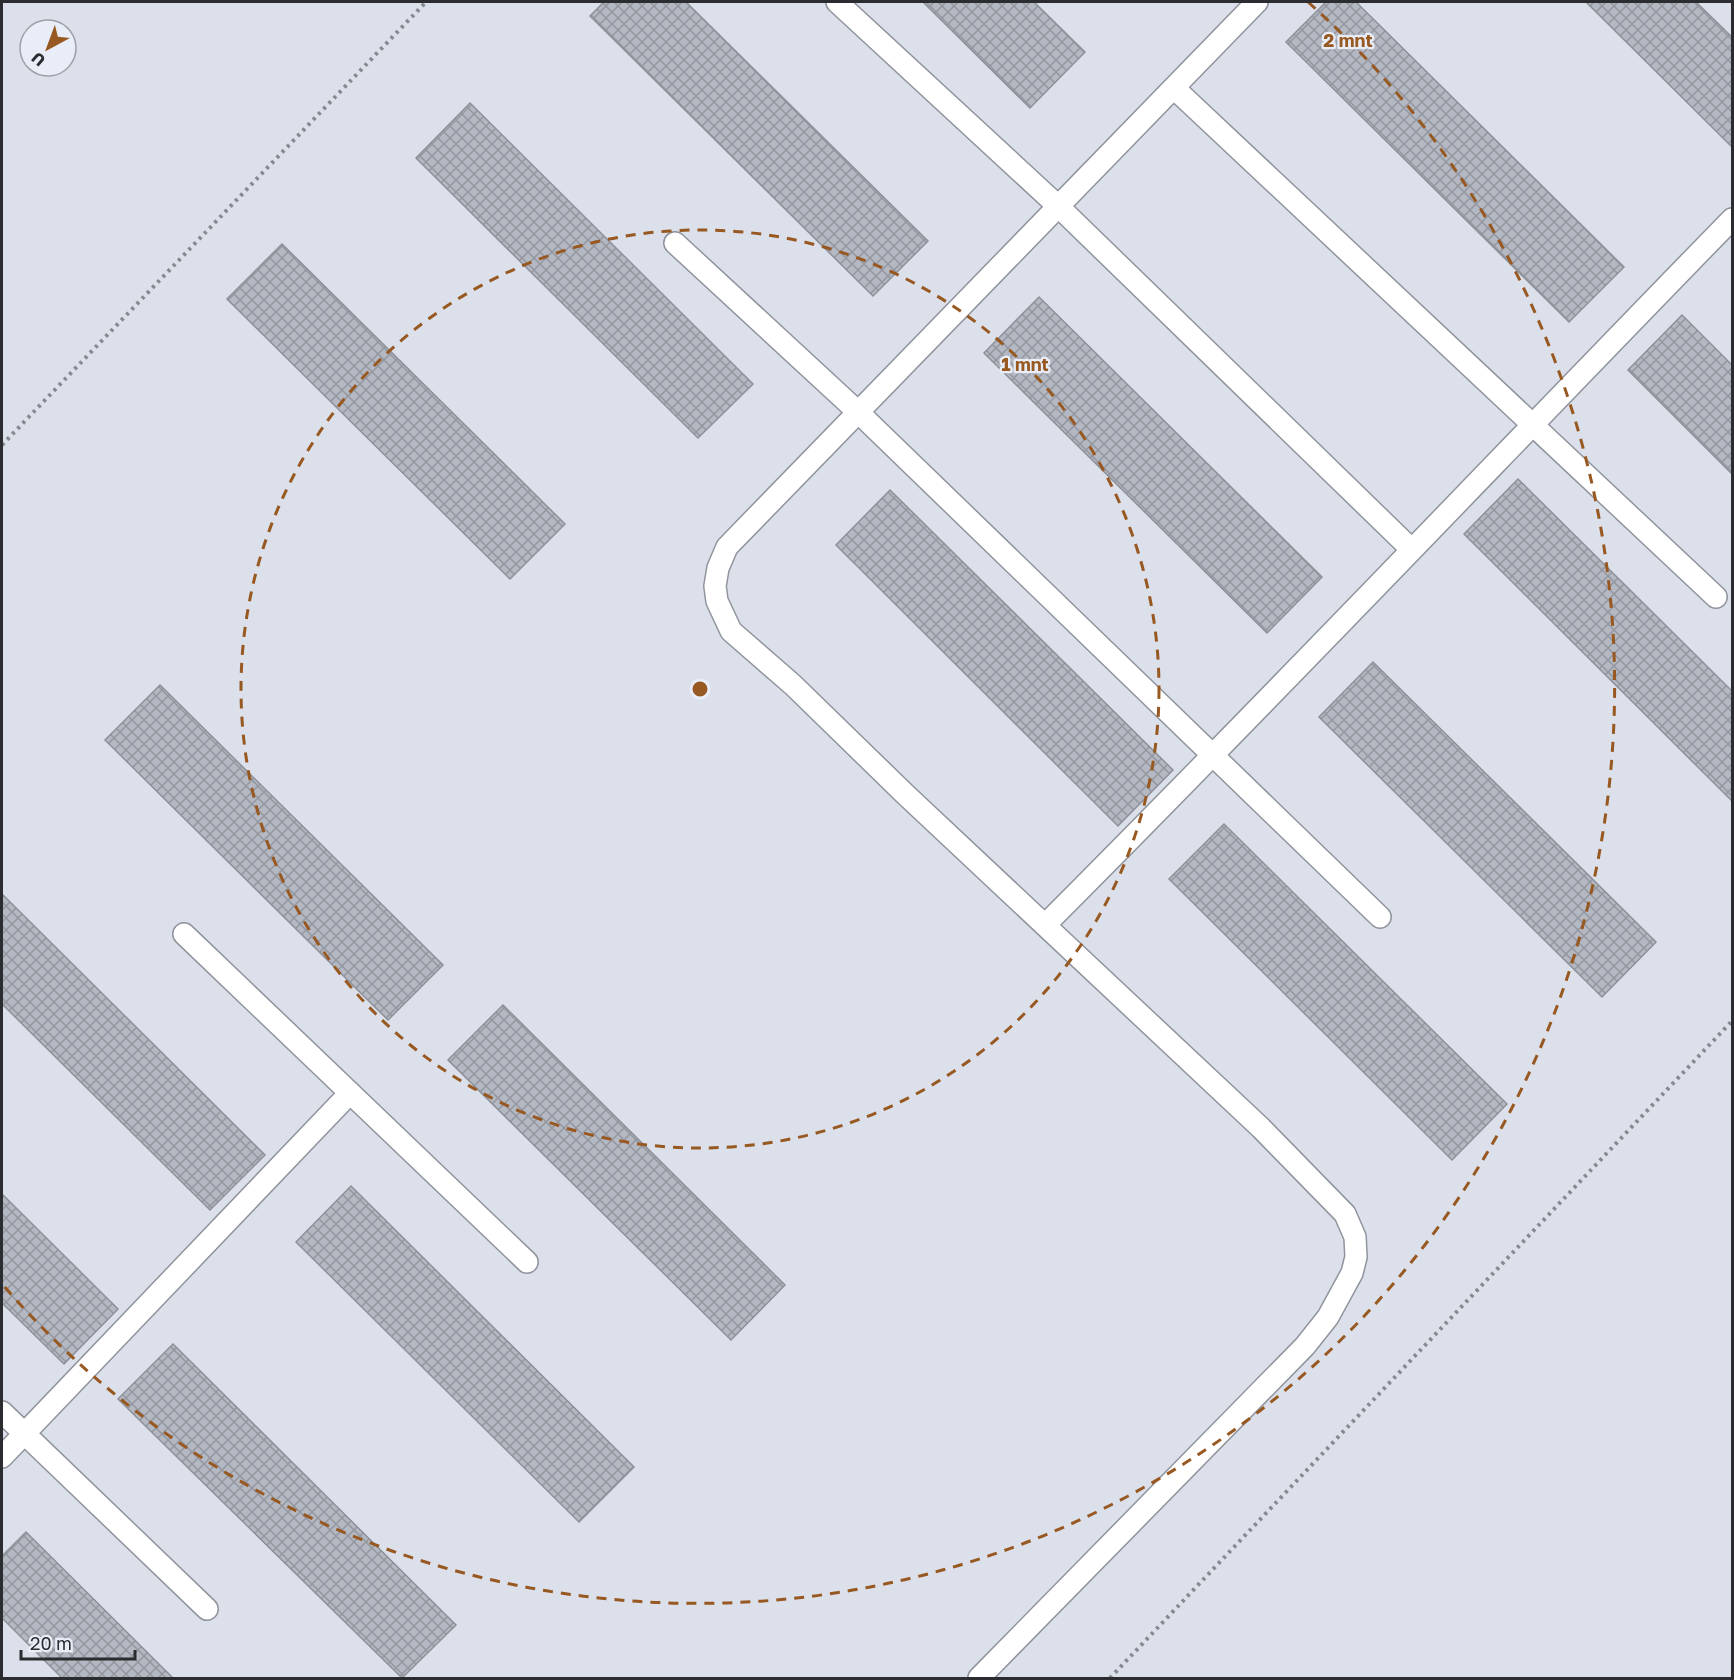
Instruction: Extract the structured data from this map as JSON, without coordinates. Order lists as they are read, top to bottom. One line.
{"scale_bar":"20 m","north":"bottom left","rings":["2 mnt","1 mnt"]}
